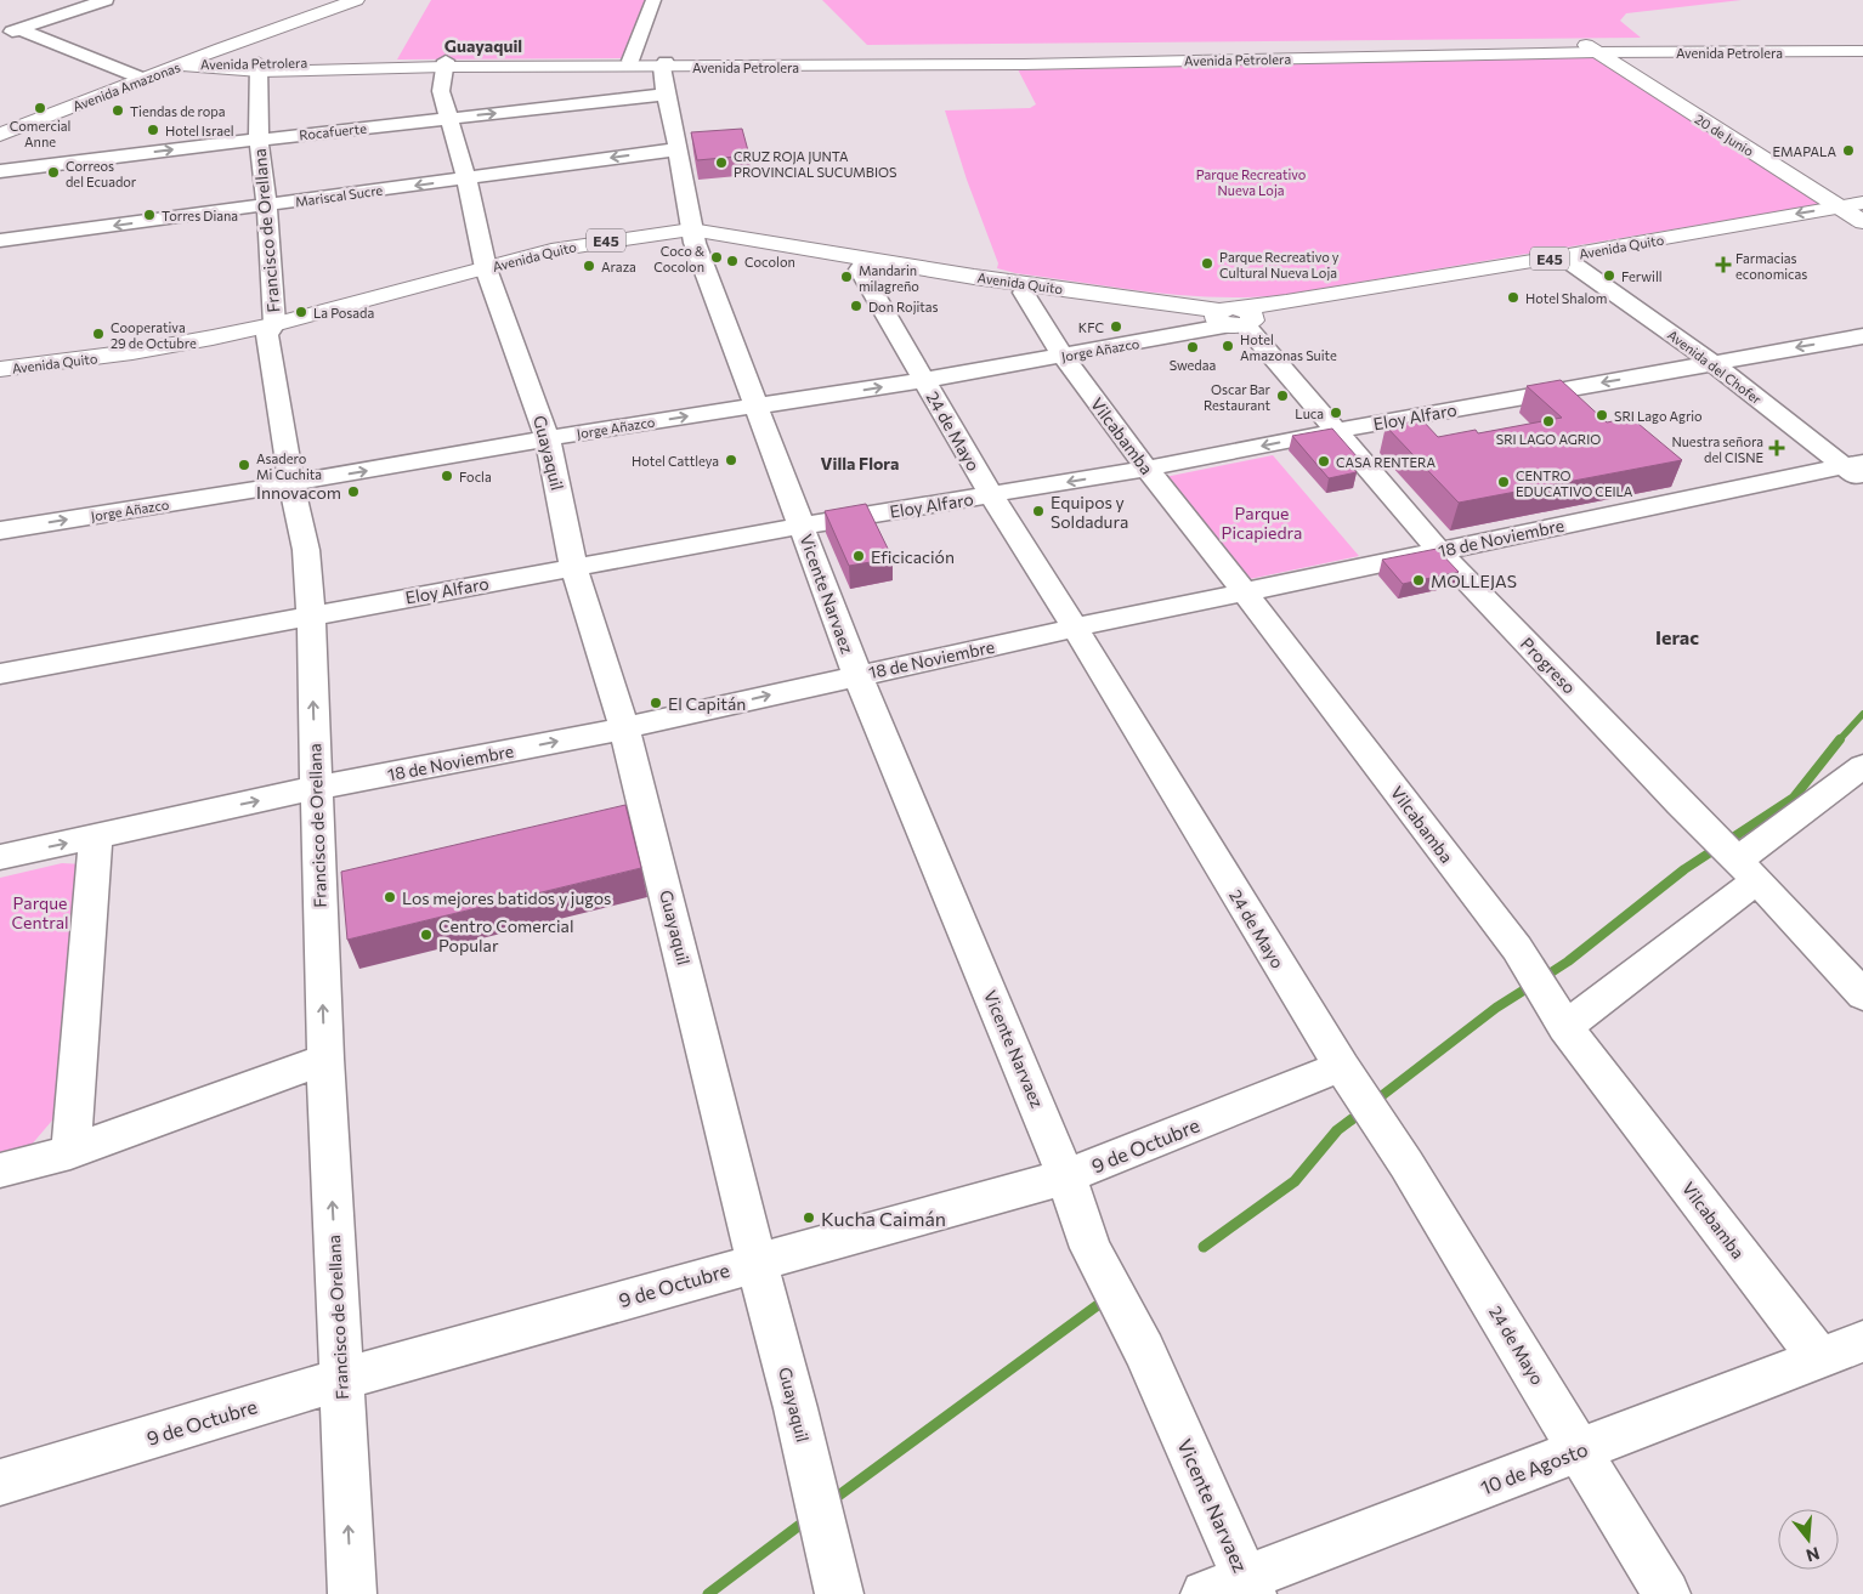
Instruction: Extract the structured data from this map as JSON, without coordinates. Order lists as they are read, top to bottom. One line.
{"streets":{"main road":["Avenida Petrolera","Avenida Amazonas","20 de Junio","E45","Avenida Quito"],"street":["Rocafuerte","Mariscal Sucre","Francisco de Orellana","Jorge Añazco","Avenida del Chofer","Eloy Alfaro","24 de Mayo","Vilcabamba","Guayaquil","18 de Noviembre","Vicente Narvaez","Progreso","9 de Octubre","10 de Agosto"]},"crossings":[["Avenida Petrolera","Avenida Amazonas"],["Avenida Petrolera","20 de Junio"],["Avenida Petrolera","Francisco de Orellana"],["Avenida Petrolera","Guayaquil"],["Avenida Petrolera","Vicente Narvaez"],["Rocafuerte","Francisco de Orellana"],["Rocafuerte","Guayaquil"],["Rocafuerte","Vicente Narvaez"],["20 de Junio","Avenida Quito"],["Mariscal Sucre","Francisco de Orellana"],["Mariscal Sucre","Guayaquil"],["Mariscal Sucre","Vicente Narvaez"],["Francisco de Orellana","Avenida Quito"],["Francisco de Orellana","Jorge Añazco"],["Francisco de Orellana","Eloy Alfaro"],["Francisco de Orellana","18 de Noviembre"],["Francisco de Orellana","9 de Octubre"],["Avenida Quito","Jorge Añazco"],["Avenida Quito","Avenida del Chofer"],["Avenida Quito","24 de Mayo"],["Avenida Quito","Vilcabamba"],["Avenida Quito","Guayaquil"],["Avenida Quito","Vicente Narvaez"],["Avenida Quito","Progreso"],["Jorge Añazco","24 de Mayo"],["Jorge Añazco","Vilcabamba"],["Jorge Añazco","Guayaquil"],["Jorge Añazco","Vicente Narvaez"],["Jorge Añazco","Progreso"],["Avenida del Chofer","Eloy Alfaro"],["Avenida del Chofer","18 de Noviembre"],["Eloy Alfaro","24 de Mayo"],["Eloy Alfaro","Vilcabamba"],["Eloy Alfaro","Guayaquil"],["Eloy Alfaro","Vicente Narvaez"],["Eloy Alfaro","Progreso"],["24 de Mayo","18 de Noviembre"],["24 de Mayo","9 de Octubre"],["24 de Mayo","10 de Agosto"],["Vilcabamba","18 de Noviembre"],["Vilcabamba","10 de Agosto"],["Guayaquil","18 de Noviembre"],["Guayaquil","9 de Octubre"],["18 de Noviembre","Vicente Narvaez"],["18 de Noviembre","Progreso"],["Vicente Narvaez","9 de Octubre"],["Vicente Narvaez","10 de Agosto"]],"one_way":["Rocafuerte","Mariscal Sucre","Jorge Añazco","Eloy Alfaro","18 de Noviembre"],"districts":["Guayaquil","Villa Flora","Ierac"],"parks":["Parque Recreativo Nueva Loja","Parque Picapiedra","Parque Central"],"places":{"other":["Comercial Anne","Tiendas de ropa","Hotel Israel","EMAPALA","CRUZ ROJA JUNTA PROVINCIAL SUCUMBIOS","Correos del Ecuador","Torres Diana","Coco & Cocolon","Cocolon","Parque Recreativo y Cultural Nueva Loja","Araza","Ferwill","Mandarin milagreño","Hotel Shalom","Don Rojitas","La Posada","KFC","Cooperativa 29 de Octubre","Hotel Amazonas Suite","Swedaa","Oscar Bar Restaurant","Luca","SRI Lago Agrio","SRI LAGO AGRIO","Hotel Cattleya","CASA RENTERA","Asadero Mi Cuchita","Focla","CENTRO EDUCATIVO CEILA","Innovacom","Equipos y Soldadura","Eficicación","MOLLEJAS","El Capitán","Los mejores batidos y jugos","Centro Comercial Popular","Kucha Caimán"],"health":["Farmacias economicas","Nuestra señora del CISNE"]},"north":"bottom"}
